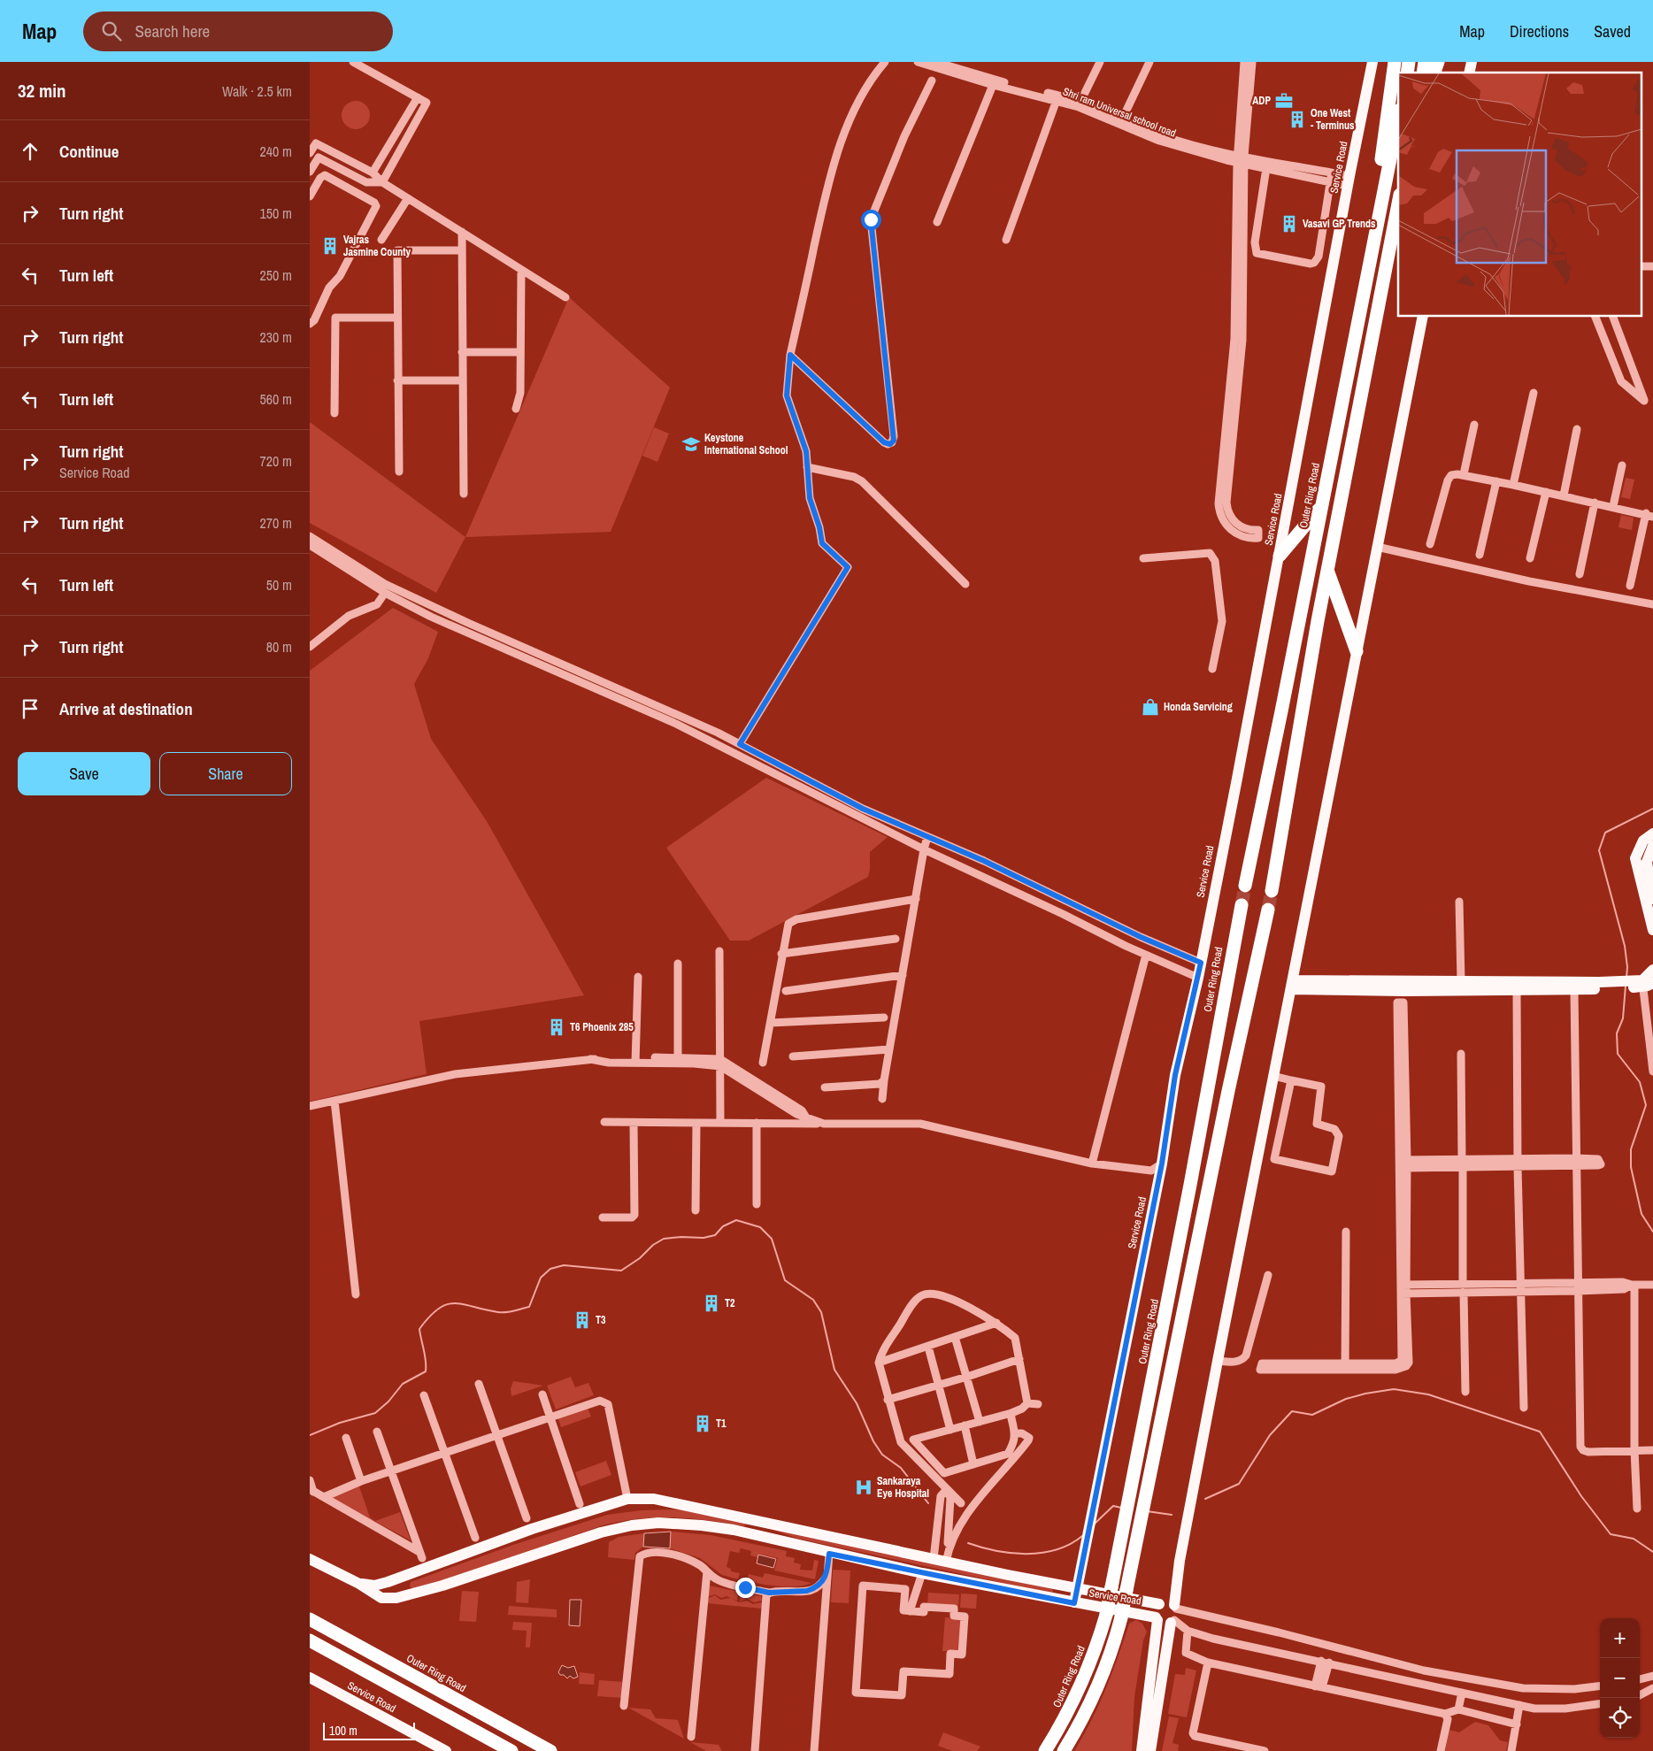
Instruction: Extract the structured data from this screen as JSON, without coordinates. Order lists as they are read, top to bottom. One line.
{"streets":{"highway":["Outer Ring Road"],"main road":["Service Road"],"street":["Shri ram Universal school road"]},"places":{"office":["ADP"],"building":["One West - Terminus","Vasavi GP Trends","Vajras Jasmine County","T6 Phoenix 285","T2","T3","T1"],"school or university":["Keystone International School"],"shop":["Honda Servicing"],"hospital":["Sankaraya Eye Hospital"]},"scale_bar":"100 m","page":{"header":"Map","search":"Search here","nav":["Map","Directions","Saved"],"heading":["32 min","Walk · 2.5 km"],"list":[["Continue","240 m"],["Turn right","150 m"],["Turn left","250 m"],["Turn right","230 m"],["Turn left","560 m"],["Turn right","Service Road","720 m"],["Turn right","270 m"],["Turn left","50 m"],["Turn right","80 m"],"Arrive at destination"],"buttons":["Save","Share"],"map_buttons":["+","−"],"scale":"100 m"}}
